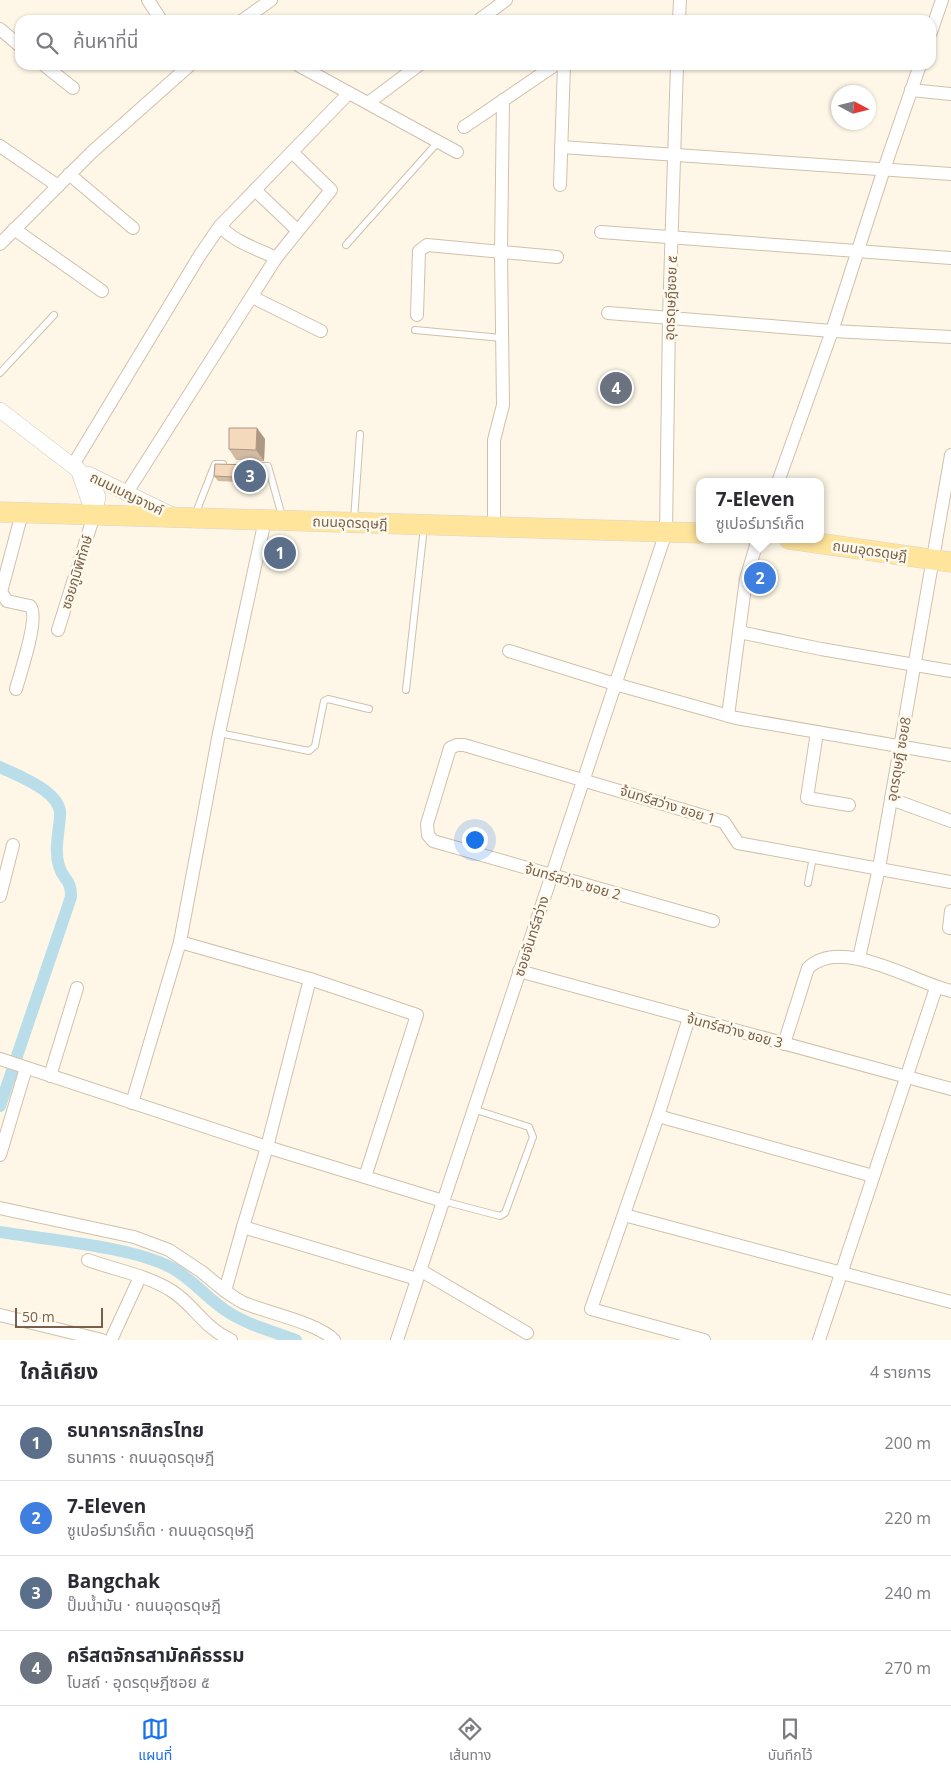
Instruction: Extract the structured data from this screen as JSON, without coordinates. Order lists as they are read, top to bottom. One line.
{"streets":{"main road":["ถนนอุดรดุษฎี"],"street":["อุดรดุษฎีซอย ๕","ถนนเบญจางค์","ซอยภูมิพิทักษ์","อุดรดุษฎี ซอย8","จ้นทร์สว่าง ซอย 1","จ้นทร์สว่าง ซอย 2","ซอยจันทร์สว่าง","จ้นทร์สว่าง ซอย 3"]},"crossings":[["อุดรดุษฎีซอย ๕","ถนนอุดรดุษฎี"],["อุดรดุษฎีซอย ๕","ซอยจันทร์สว่าง"],["ถนนเบญจางค์","ถนนอุดรดุษฎี"],["ถนนเบญจางค์","ซอยภูมิพิทักษ์"],["ถนนอุดรดุษฎี","ซอยภูมิพิทักษ์"],["ถนนอุดรดุษฎี","อุดรดุษฎี ซอย8"],["ถนนอุดรดุษฎี","ซอยจันทร์สว่าง"],["อุดรดุษฎี ซอย8","จ้นทร์สว่าง ซอย 1"],["จ้นทร์สว่าง ซอย 1","จ้นทร์สว่าง ซอย 2"],["จ้นทร์สว่าง ซอย 1","ซอยจันทร์สว่าง"],["จ้นทร์สว่าง ซอย 2","ซอยจันทร์สว่าง"],["ซอยจันทร์สว่าง","จ้นทร์สว่าง ซอย 3"]],"scale_bar":"50 m","north":"right","page":{"search":"ค้นหาที่นี่","pins":["4","3","1","2"],"popup":["7-Eleven","ซูเปอร์มาร์เก็ต"],"scale":"50 m","heading":["ใกล้เคียง","4 รายการ"],"list":[{"mark":"1","name":"ธนาคารกสิกรไทย","note":"ธนาคาร · ถนนอุดรดุษฎี","value":"200 m"},{"mark":"2","name":"7-Eleven","note":"ซูเปอร์มาร์เก็ต · ถนนอุดรดุษฎี","value":"220 m"},{"mark":"3","name":"Bangchak","note":"ปั๊มน้ำมัน · ถนนอุดรดุษฎี","value":"240 m"},{"mark":"4","name":"ครีสตจักรสามัคคีธรรม","note":"โบสถ์ · อุดรดุษฎีซอย ๕","value":"270 m"}],"nav":["แผนที่","เส้นทาง","บันทึกไว้"]}}
